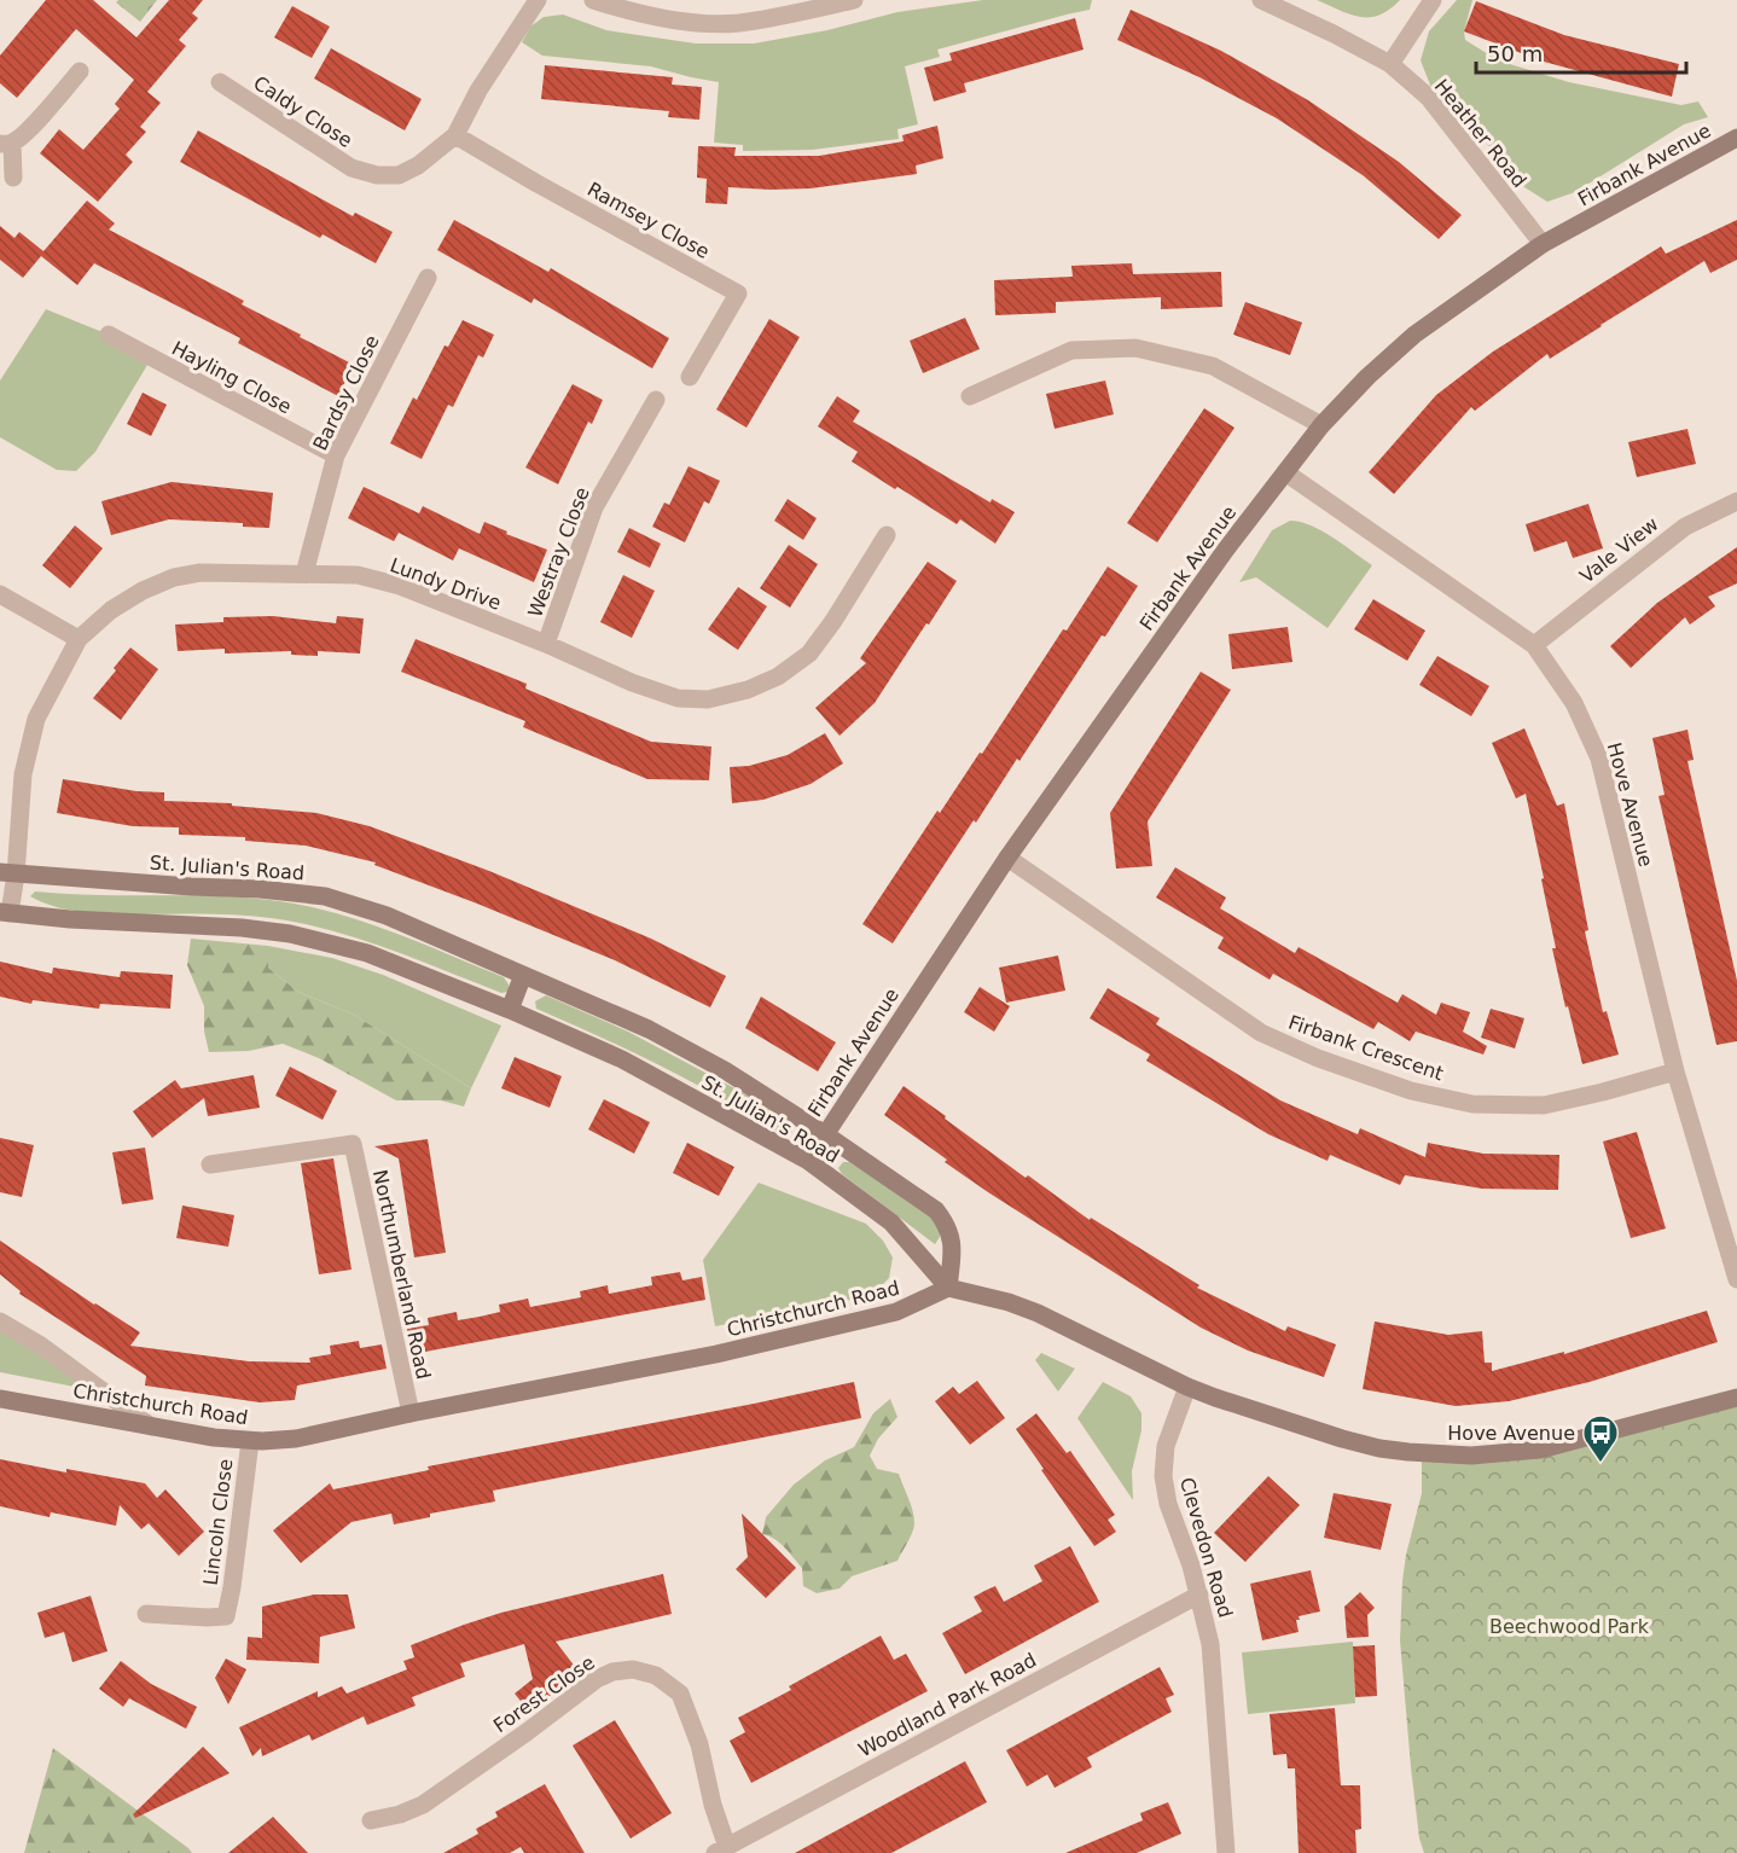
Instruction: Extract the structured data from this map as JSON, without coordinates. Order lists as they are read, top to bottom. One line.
{"streets":{"street":["Caldy Close","Heather Road","Firbank Avenue","Ramsey Close","Hayling Close","Bardsy Close","Vale View","Westray Close","Lundy Drive","Hove Avenue","St. Julian's Road","Firbank Crescent","Northumberland Road","Christchurch Road","Lincoln Close","Clevedon Road","Forest Close","Woodland Park Road"]},"crossings":[["Caldy Close","Ramsey Close"],["Heather Road","Firbank Avenue"],["Firbank Avenue","Hove Avenue"],["Firbank Avenue","St. Julian's Road"],["Firbank Avenue","Firbank Crescent"],["Hayling Close","Bardsy Close"],["Bardsy Close","Lundy Drive"],["Vale View","Hove Avenue"],["Westray Close","Lundy Drive"],["Lundy Drive","St. Julian's Road"],["Hove Avenue","Firbank Crescent"],["St. Julian's Road","Christchurch Road"],["Northumberland Road","Christchurch Road"],["Christchurch Road","Lincoln Close"],["Clevedon Road","Woodland Park Road"],["Forest Close","Woodland Park Road"]],"parks":["Beechwood Park"],"places":{"bus stop":["Hove Avenue"]},"scale_bar":"50 m"}
